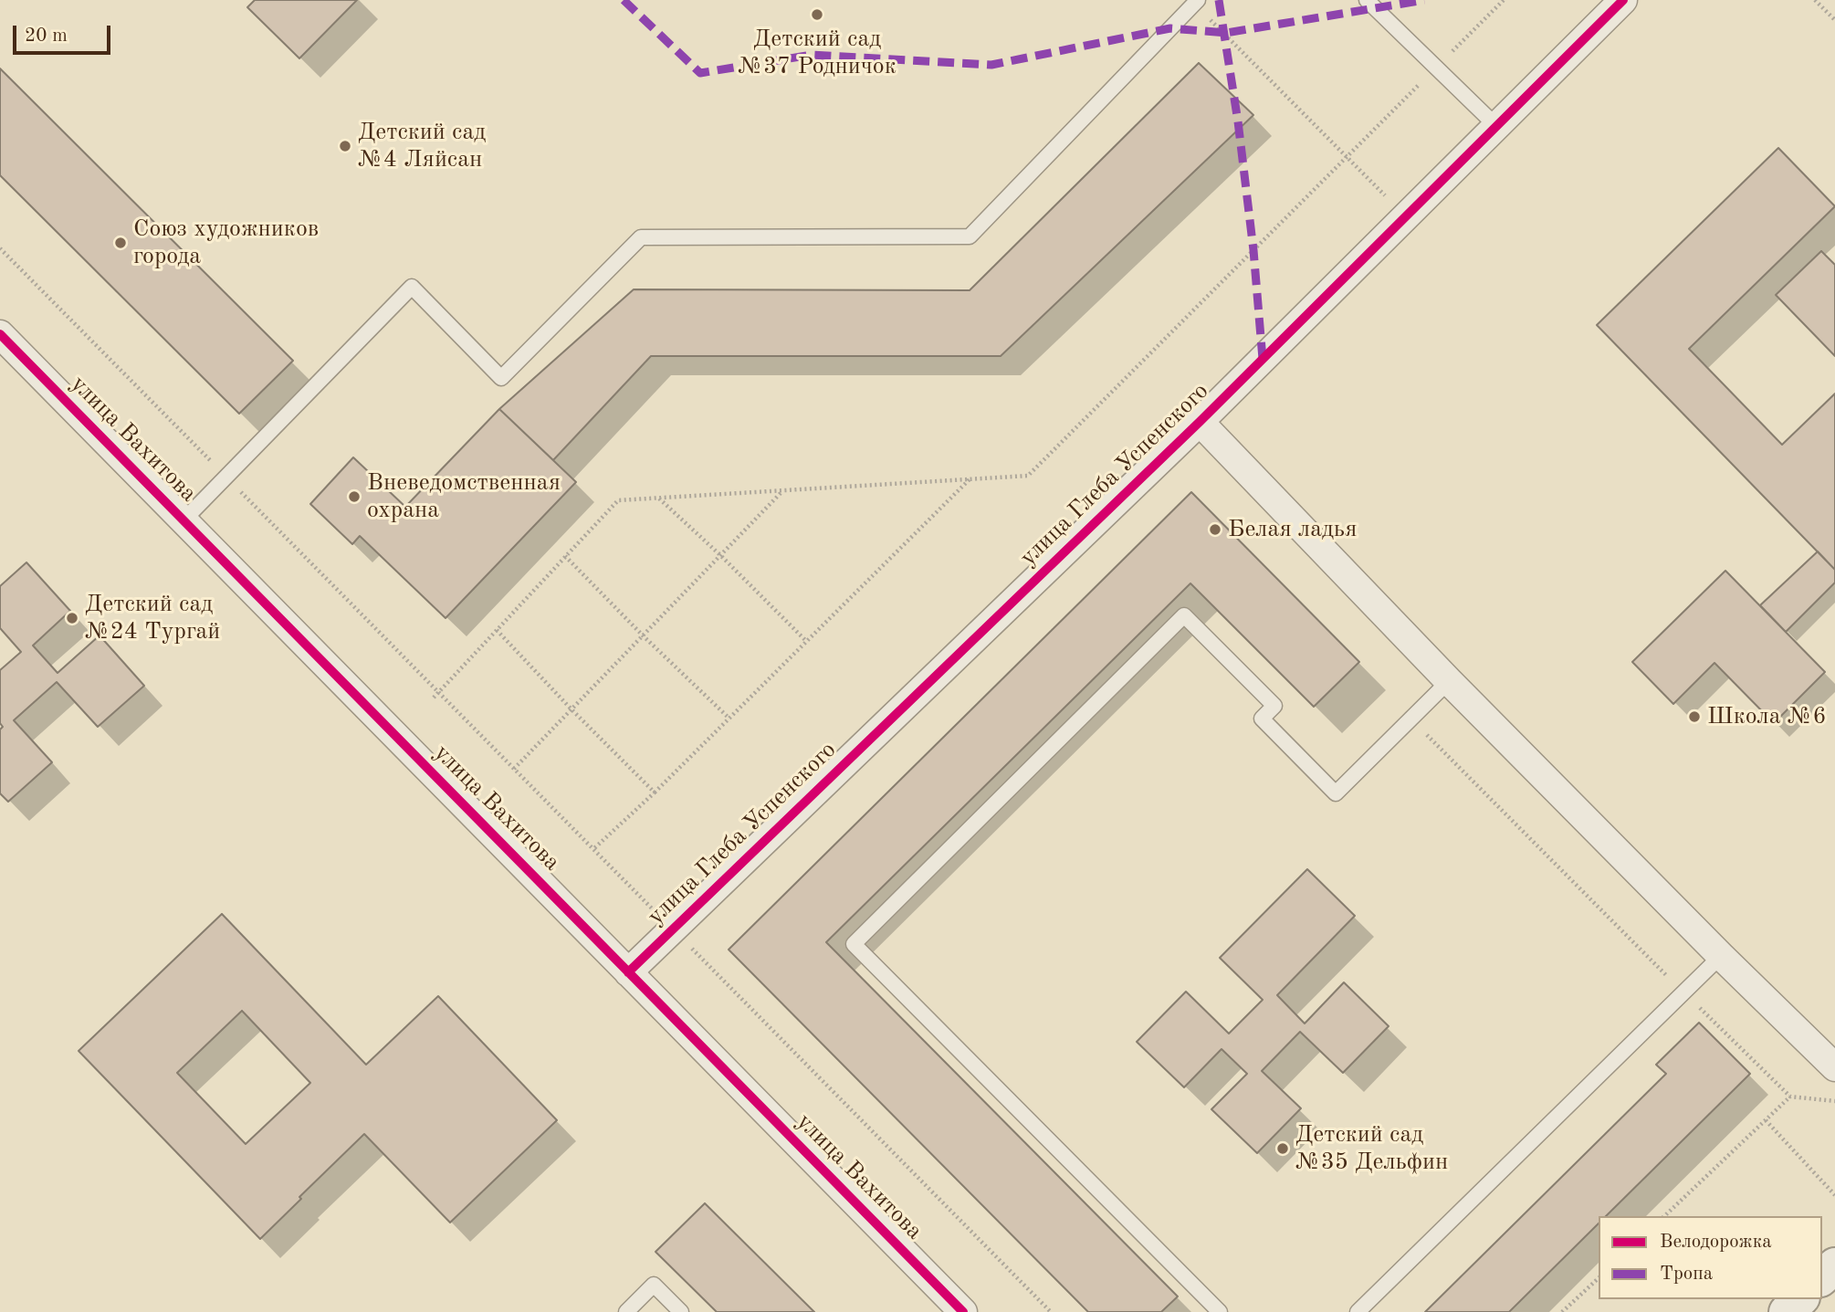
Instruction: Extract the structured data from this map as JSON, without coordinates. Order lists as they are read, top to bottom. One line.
{"streets":{"street":["улица Вахитова","улица Глеба Успенского"]},"crossings":[["улица Вахитова","улица Глеба Успенского"]],"places":["Детский сад №37 Родничок","Детский сад №4 Ляйсан","Союз художников города","Вневедомственная охрана","Белая ладья","Детский сад №24 Тургай","Школа №6","Детский сад №35 Дельфин"],"legend":["Велодорожка","Тропа"],"scale_bar":"20 m"}
